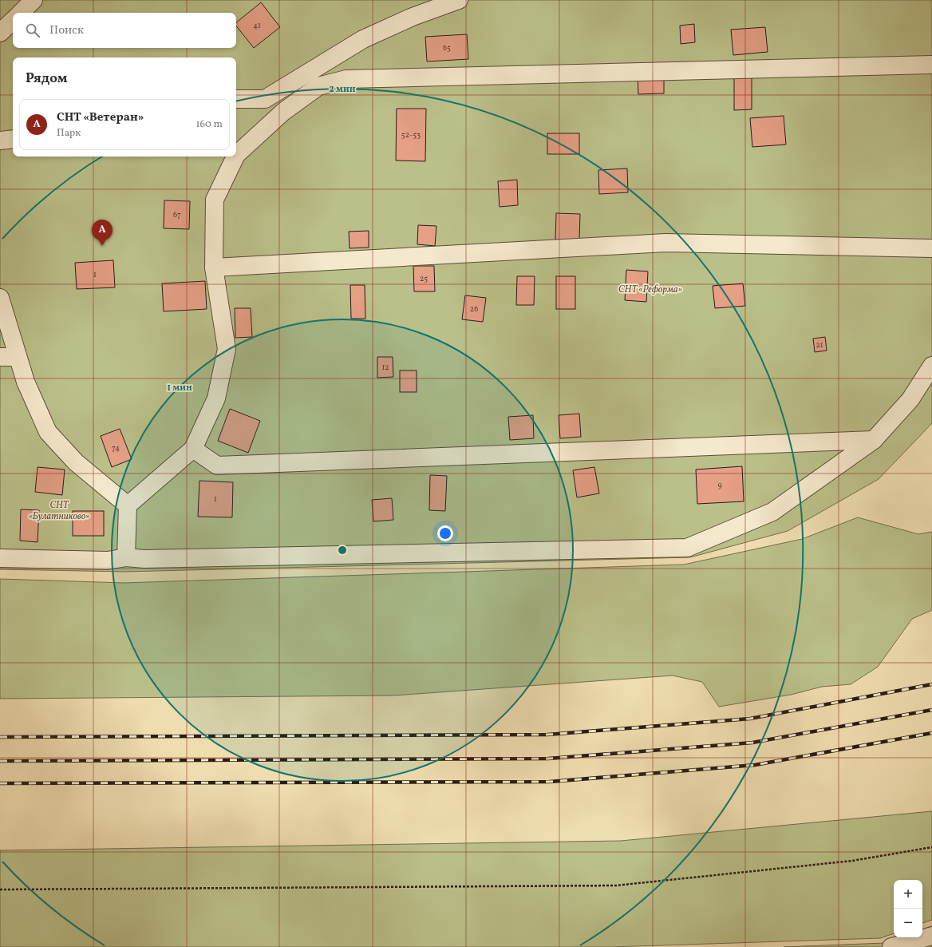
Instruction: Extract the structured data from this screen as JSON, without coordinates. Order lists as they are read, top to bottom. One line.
{"parks":["СНТ «Реформа»","СНТ «Булатниково»"],"house_numbers":["41","65","52-53","67","1","25","26","21","12","74","9","1"],"page":{"search":"Поиск","heading":"Рядом","list":[{"mark":"A","name":"СНТ «Ветеран»","note":"Парк","value":"160 m"}],"pins":"A","map_buttons":["+","−"]},"rings":["2 мин","1 мин"]}
